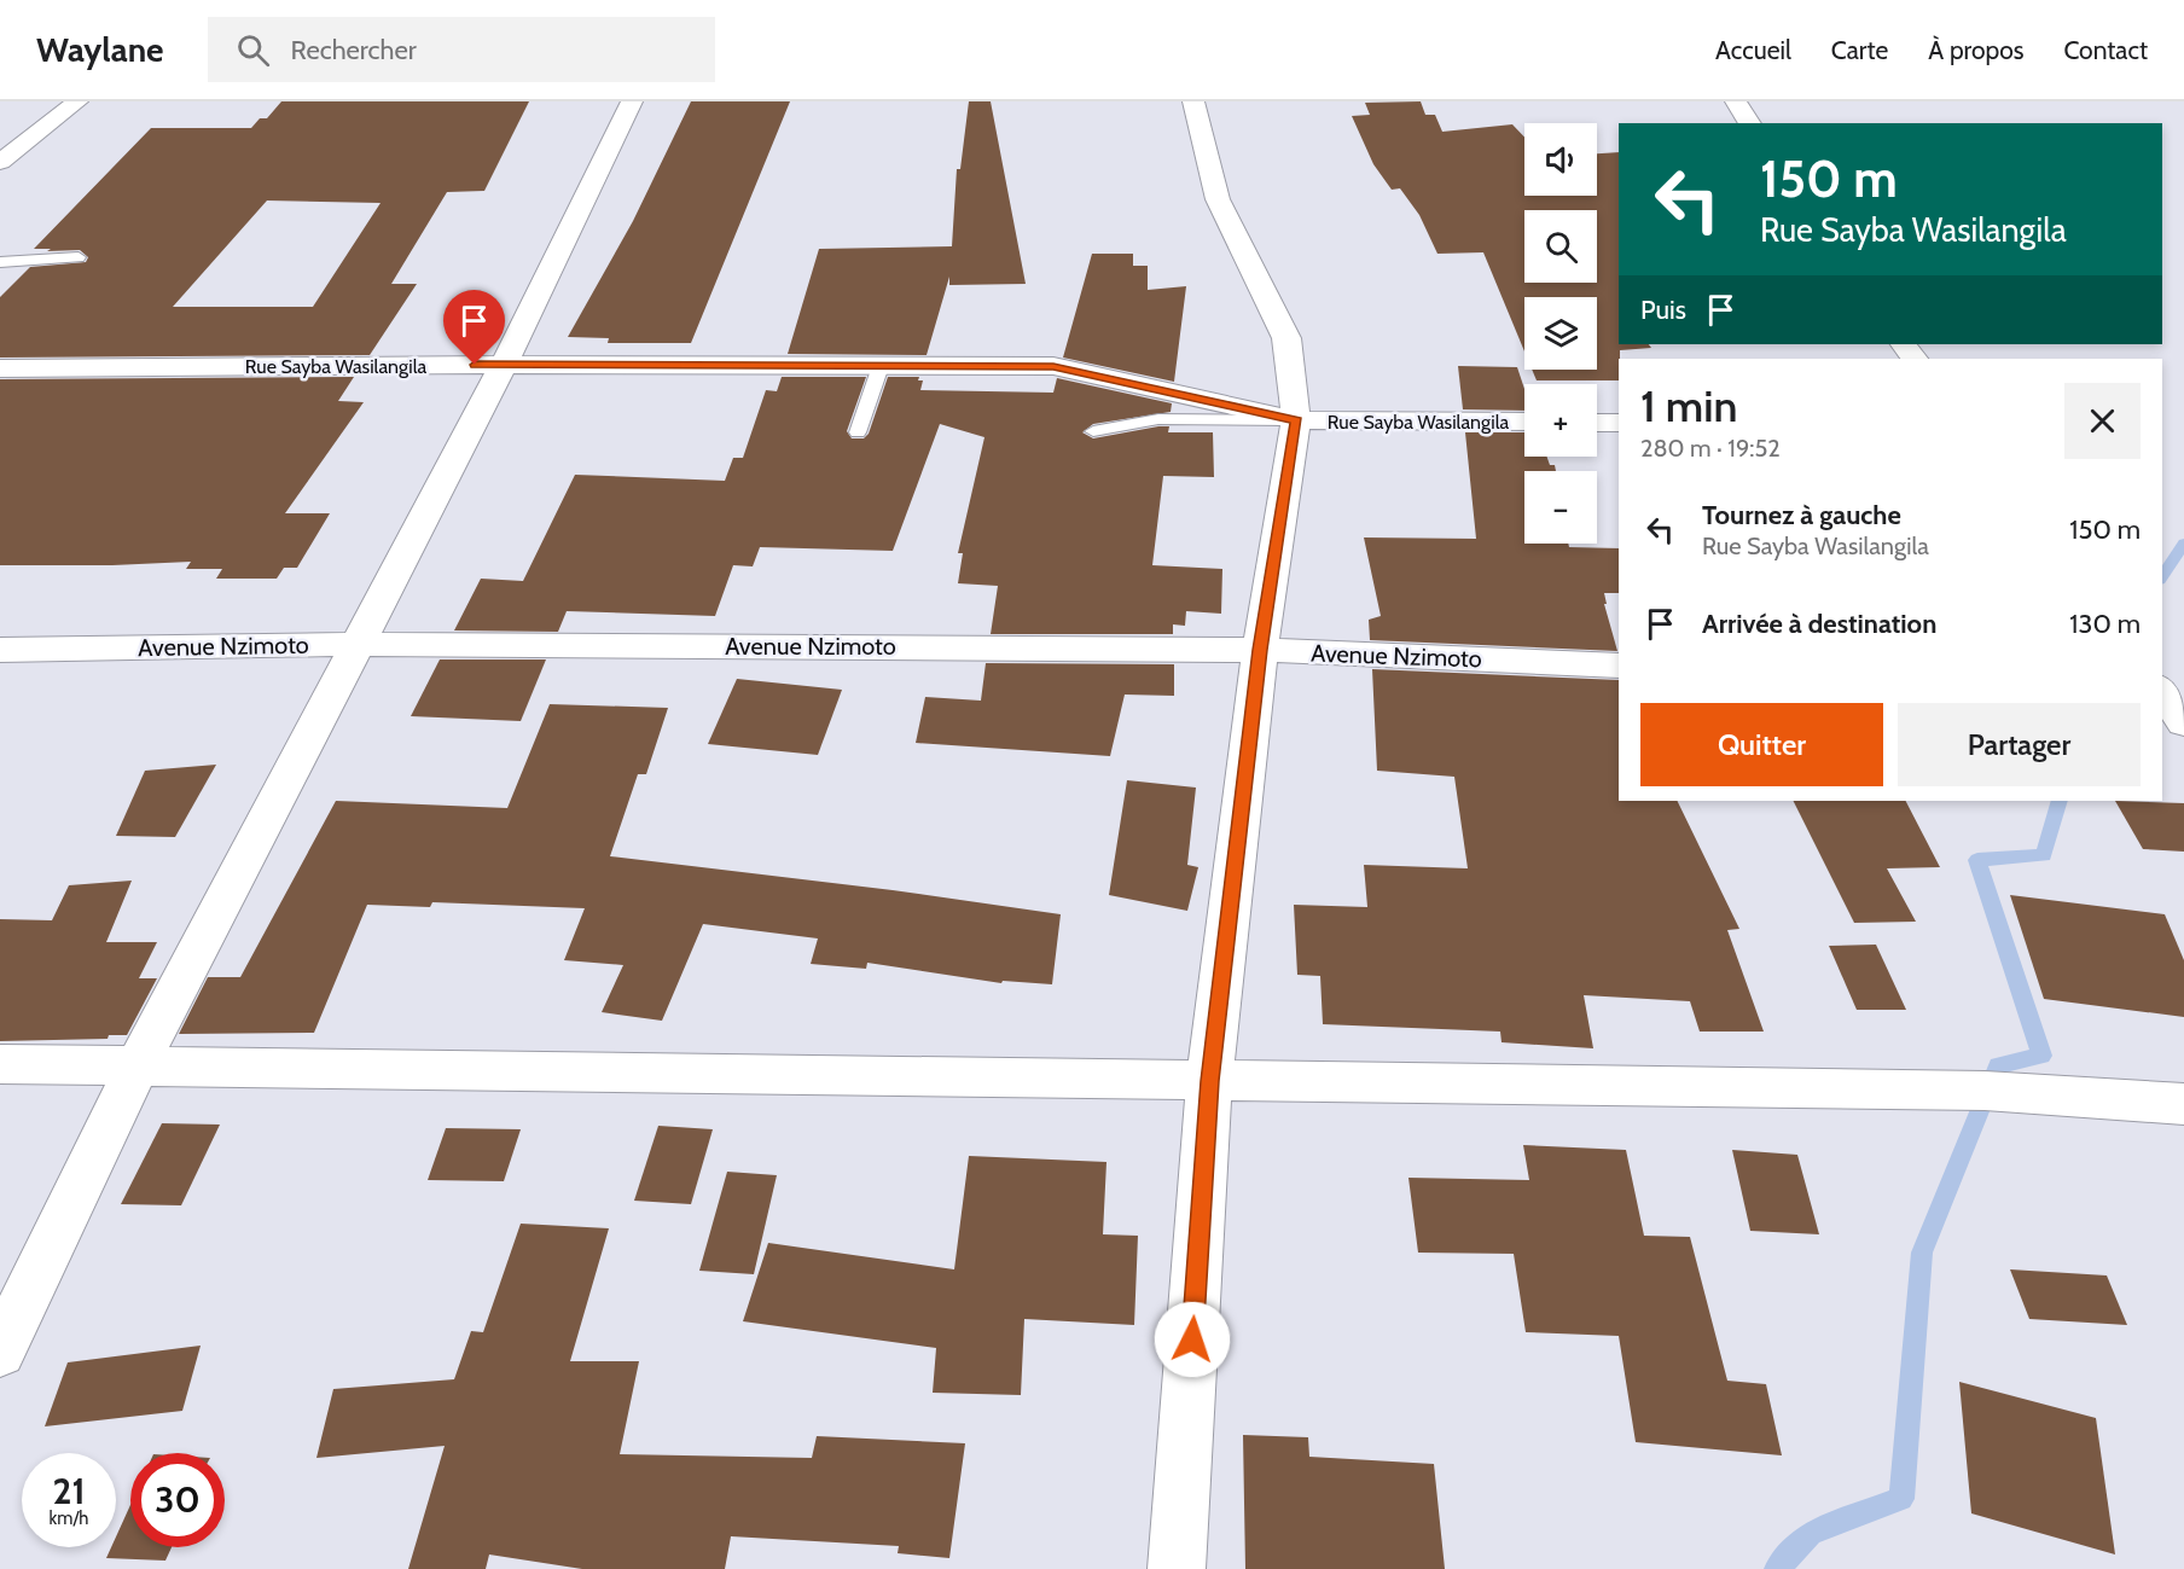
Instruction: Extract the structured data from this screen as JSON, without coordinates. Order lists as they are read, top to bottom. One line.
{"streets":{"street":["Rue Sayba Wasilangila","Avenue Nzimoto"]},"page":{"header":"Waylane","search":"Rechercher","nav":["Accueil","Carte","À propos","Contact"],"map_buttons":["+","−"],"turn":["150 m","Rue Sayba Wasilangila"],"then":"Puis","heading":["1 min","280 m · 19:52"],"list":[{"name":"Tournez à gauche","note":"Rue Sayba Wasilangila","value":"150 m"},{"name":"Arrivée à destination","value":"130 m"}],"buttons":["Quitter","Partager"],"speed":"21 km/h","limit":"30"}}
